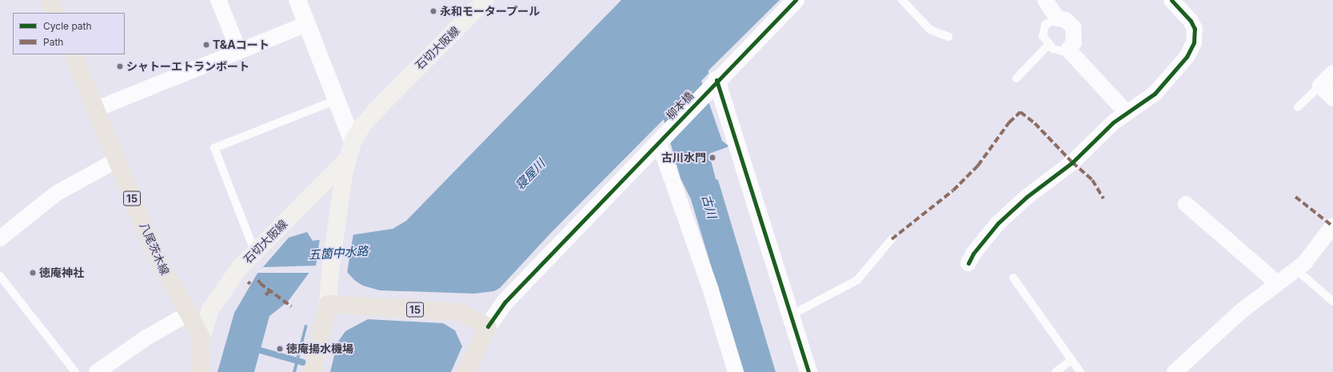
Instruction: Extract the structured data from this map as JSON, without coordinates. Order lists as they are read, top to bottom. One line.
{"streets":{"main road":["石切大阪線","15","八尾茨木線"],"street":["柳本橋"]},"crossings":[["石切大阪線","15"],["石切大阪線","八尾茨木線"],["柳本橋","15"]],"water":["寝屋川","古川","五箇中水路"],"places":["永和モータープール","T&Aコート","シャトーエトランボート","古川水門","徳庵神社","徳庵揚水機場"],"legend":["Cycle path","Path"]}
